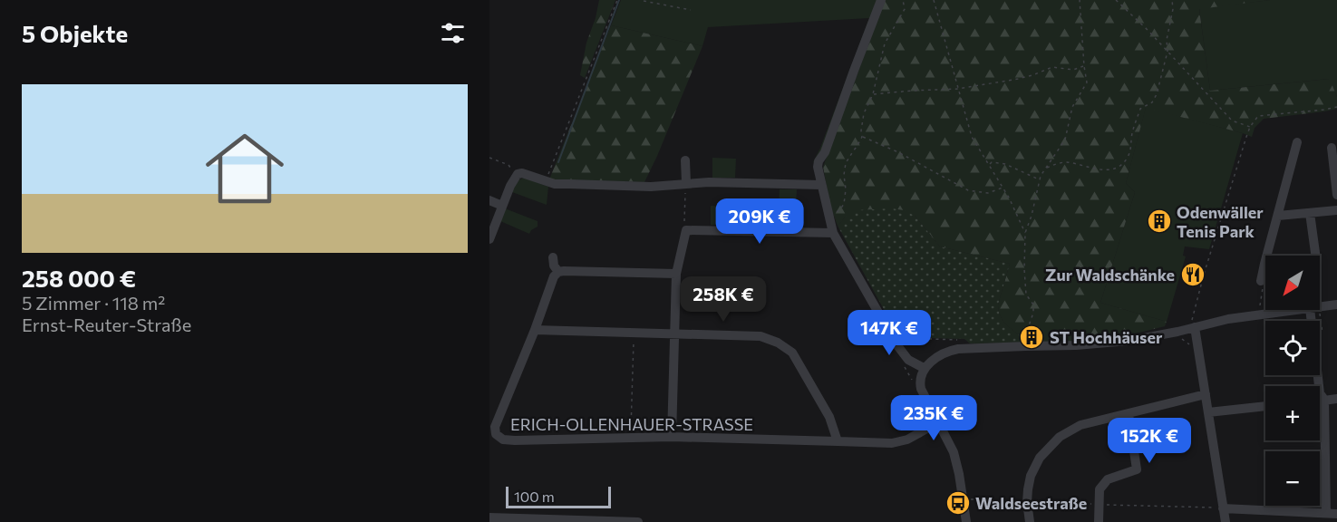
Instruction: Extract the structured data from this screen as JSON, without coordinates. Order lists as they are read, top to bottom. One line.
{"streets":{"street":["ERICH-OLLENHAUER-STRASSE"]},"places":{"building":["Odenwäller Tenis Park","ST Hochhäuser"],"restaurant":["Zur Waldschänke"],"bus stop":["Waldseestraße"]},"scale_bar":"100 m","north":"bottom left","page":{"heading":"5 Objekte","list":[{"name":"258 000 €","note":"5 Zimmer · 118 m² · Ernst-Reuter-Straße"}],"price":["209K €","258K €","147K €","235K €","152K €"],"map_buttons":["+","−"],"scale":"100 m"}}
